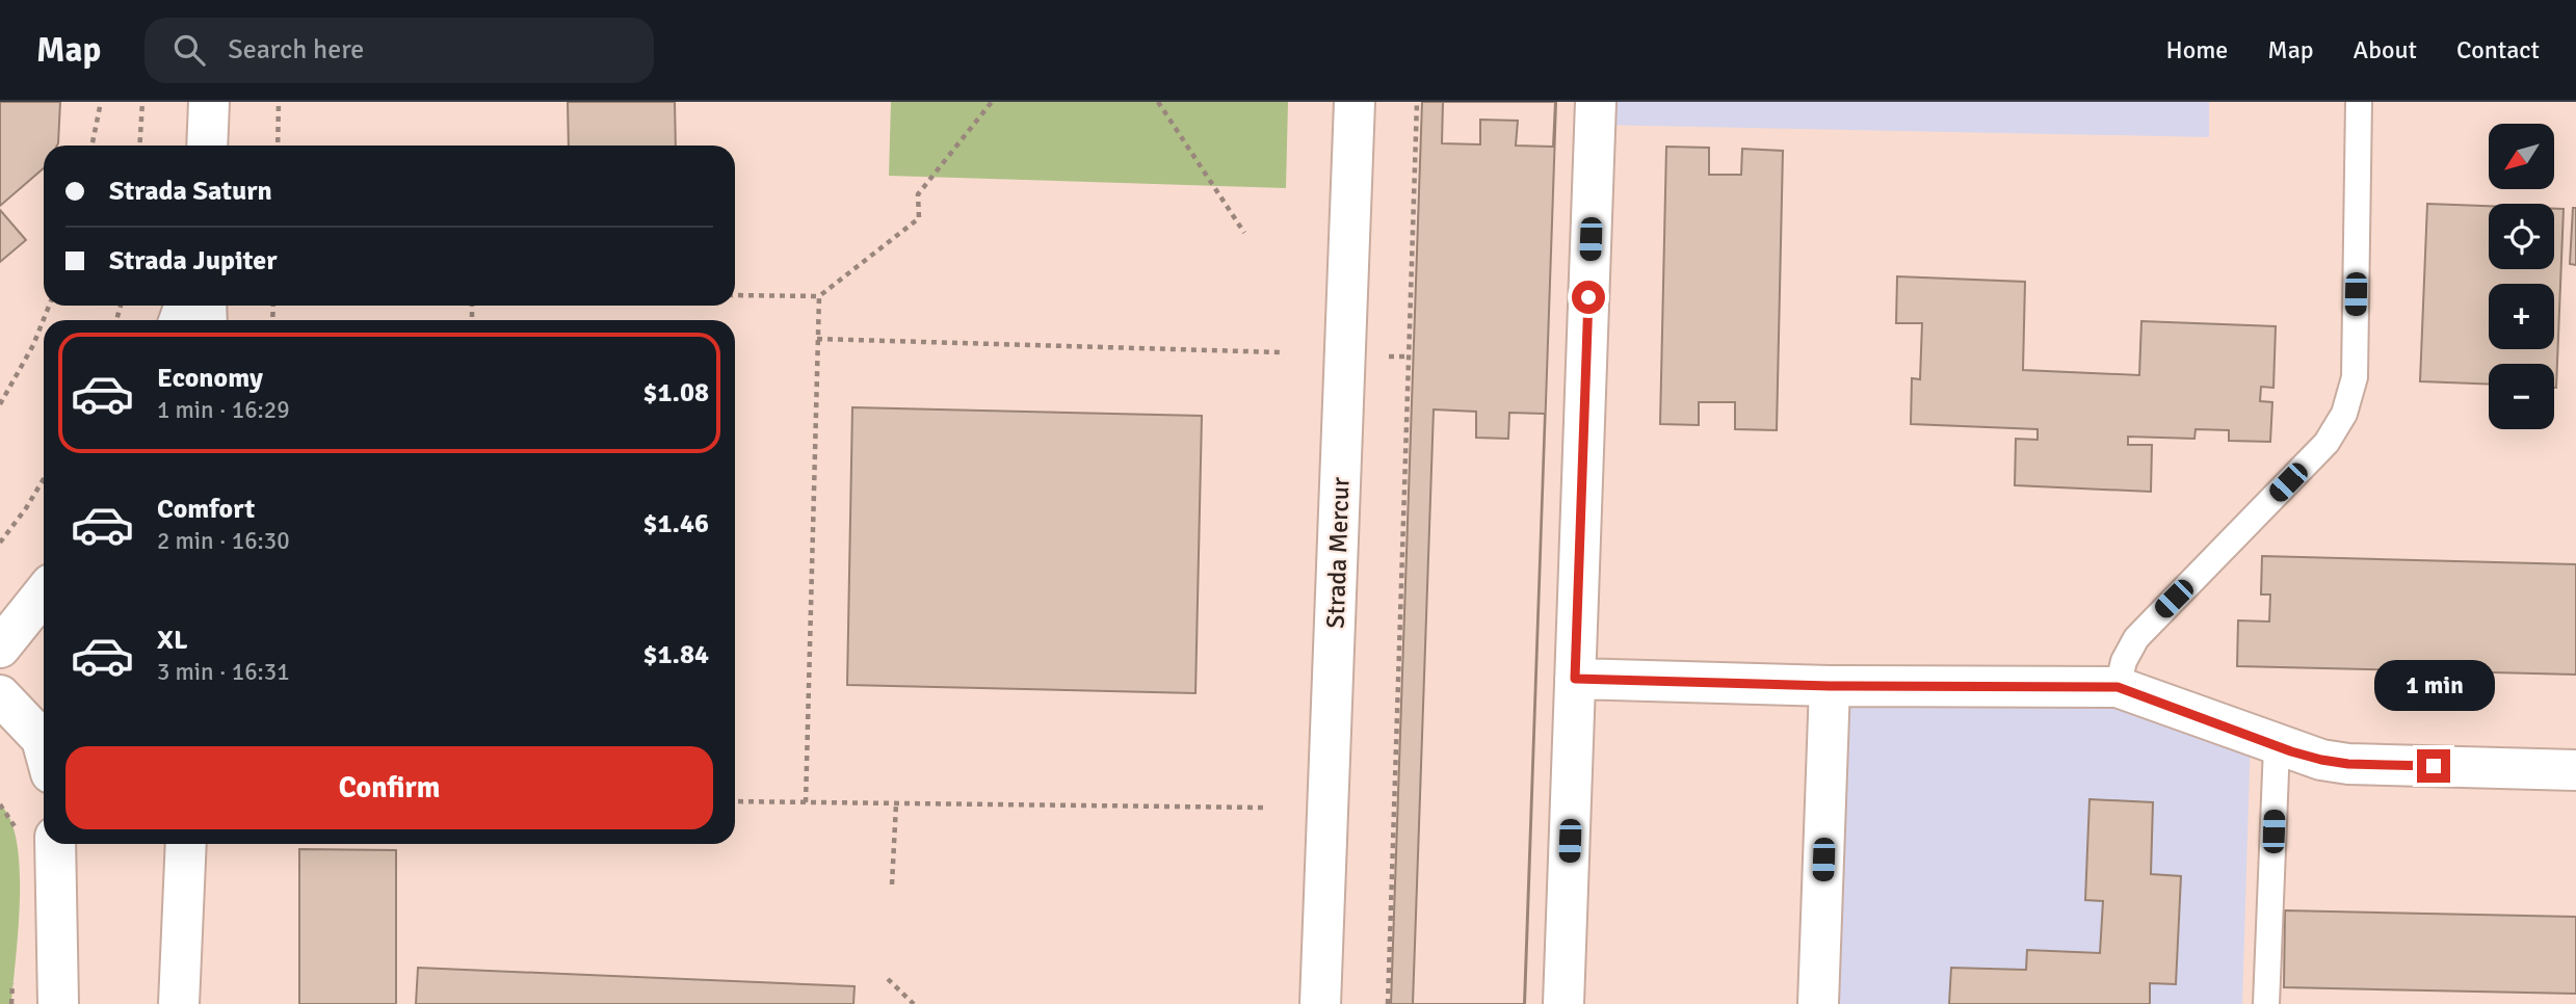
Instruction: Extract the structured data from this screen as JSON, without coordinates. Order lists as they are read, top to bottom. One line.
{"streets":{"street":["Strada Mercur"]},"north":"bottom left","page":{"header":"Map","search":"Search here","nav":["Home","Map","About","Contact"],"map_buttons":["+","−"],"banner":["Strada Saturn","Strada Jupiter"],"list":[{"name":"Economy","note":"1 min · 16:29","value":"$1.08"},{"name":"Comfort","note":"2 min · 16:30","value":"$1.46"},{"name":"XL","note":"3 min · 16:31","value":"$1.84"}],"bubble":"1 min","buttons":"Confirm"}}
